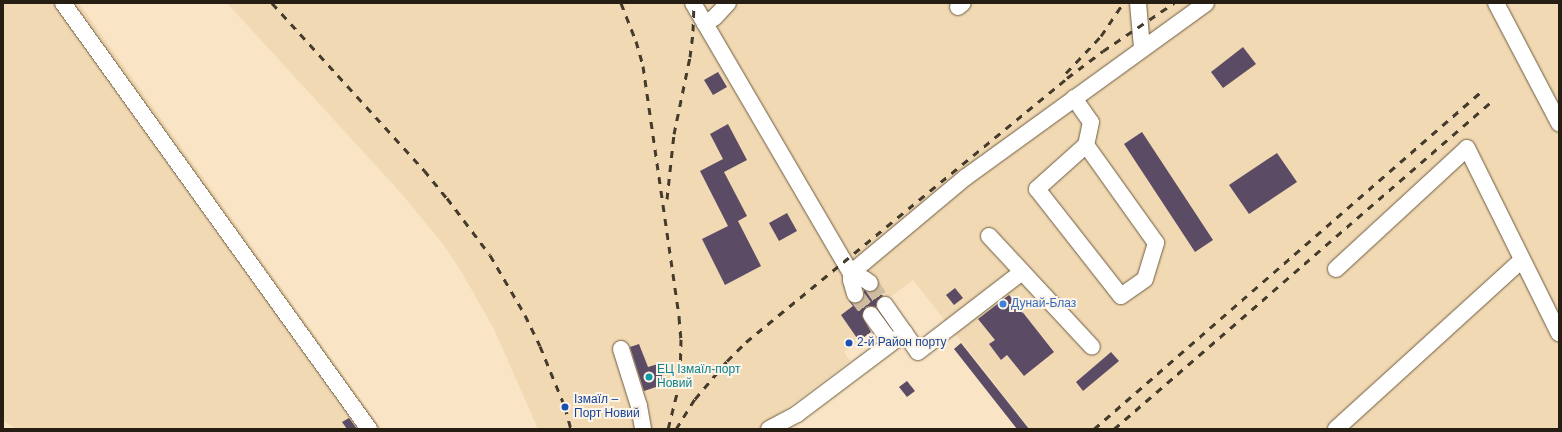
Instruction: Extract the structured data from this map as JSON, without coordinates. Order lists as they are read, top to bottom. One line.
{"places":["Дунай-Блаз","2-й Район порту","ЕЦ Ізмаїл-порт Новий","Ізмаїл – Порт Новий"]}
